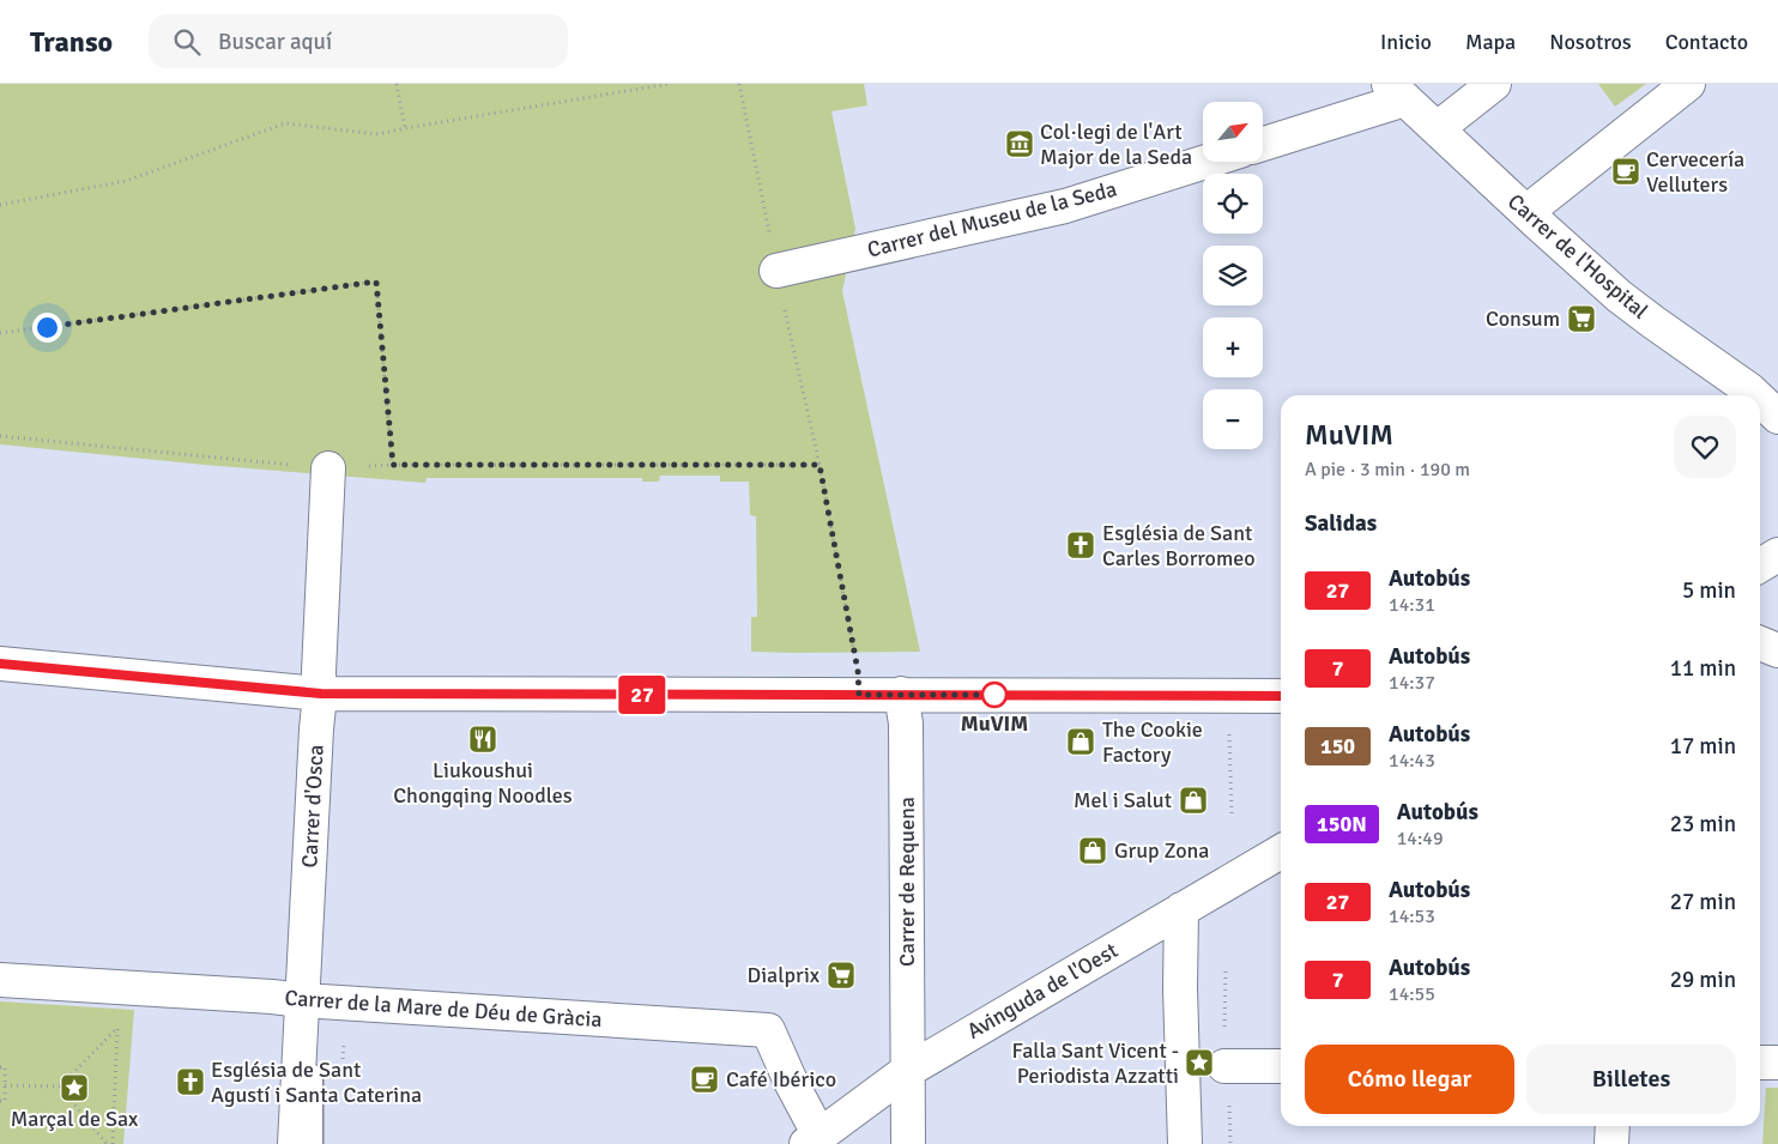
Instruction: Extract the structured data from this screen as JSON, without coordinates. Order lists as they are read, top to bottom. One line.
{"streets":{"street":["Carrer del Museu de la Seda","Carrer de l'Hospital","Carrer d'Osca","Carrer de Requena","Avinguda de l'Oest","Carrer de la Mare de Déu de Gràcia"]},"crossings":[["Carrer d'Osca","Carrer de la Mare de Déu de Gràcia"],["Carrer de Requena","Avinguda de l'Oest"],["Avinguda de l'Oest","Carrer de la Mare de Déu de Gràcia"]],"places":{"museum":["Col·legi de l'Art Major de la Seda"],"cafe":["Cervecería Velluters","Café Ibérico"],"supermarket":["Consum","Dialprix"],"church":["Església de Sant Carles Borromeo","Església de Sant Agustí i Santa Caterina"],"other":["MuVIM"],"restaurant":["Liukoushui Chongqing Noodles"],"shop":["The Cookie Factory","Mel i Salut","Grup Zona"],"place":["Falla Sant Vicent - Periodista Azzatti","Marçal de Sax"]},"lines":["bus line 27"],"north":"top right","page":{"header":"Transo","search":"Buscar aquí","nav":["Inicio","Mapa","Nosotros","Contacto"],"on_map":"27","map_buttons":["+","−"],"heading":[["MuVIM","A pie · 3 min · 190 m"],"Salidas"],"list":[{"mark":"27","name":"Autobús","note":"14:31","value":"5 min"},{"mark":"7","name":"Autobús","note":"14:37","value":"11 min"},{"mark":"150","name":"Autobús","note":"14:43","value":"17 min"},{"mark":"150N","name":"Autobús","note":"14:49","value":"23 min"},{"mark":"27","name":"Autobús","note":"14:53","value":"27 min"},{"mark":"7","name":"Autobús","note":"14:55","value":"29 min"}],"buttons":["Cómo llegar","Billetes"]}}
